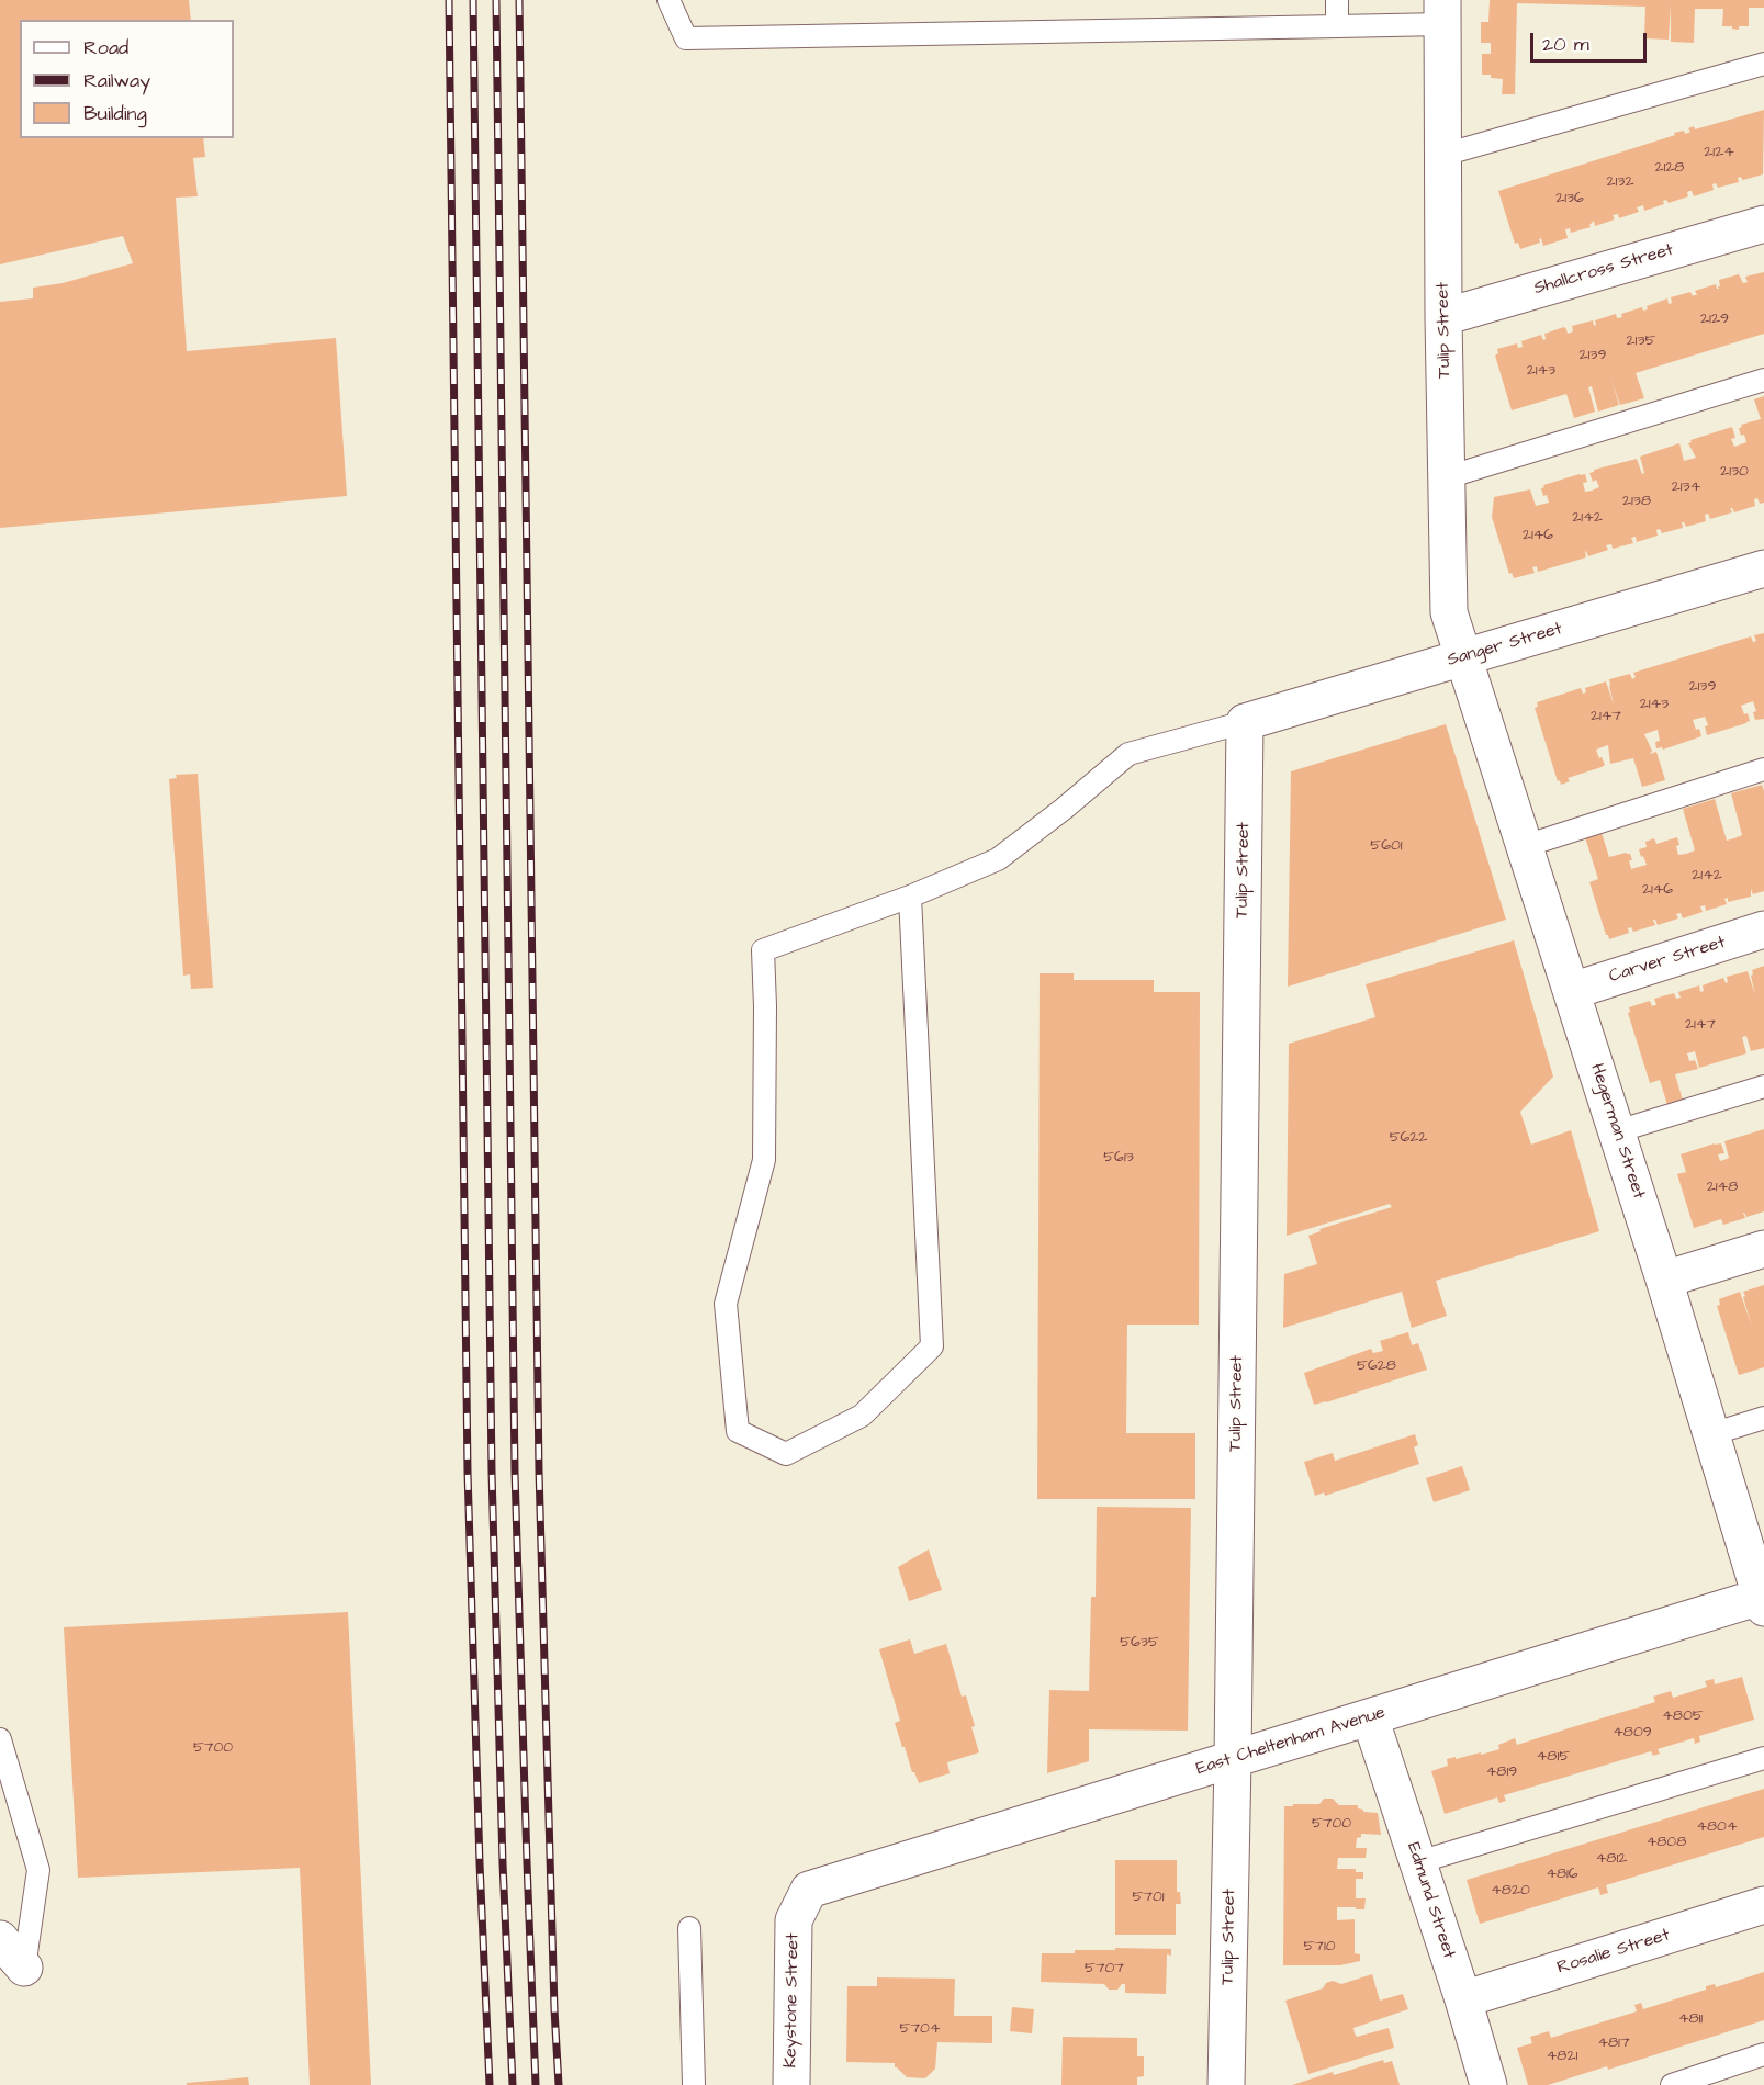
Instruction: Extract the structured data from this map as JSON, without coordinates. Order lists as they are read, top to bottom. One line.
{"streets":{"street":["Shallcross Street","Tulip Street","Sanger Street","Carver Street","Hegerman Street","East Cheltenham Avenue","Edmund Street","Rosalie Street","Keystone Street"]},"crossings":[["Shallcross Street","Tulip Street"],["Tulip Street","Sanger Street"],["Tulip Street","Hegerman Street"],["Tulip Street","East Cheltenham Avenue"],["Sanger Street","Hegerman Street"],["Carver Street","Hegerman Street"],["Hegerman Street","East Cheltenham Avenue"],["East Cheltenham Avenue","Edmund Street"],["East Cheltenham Avenue","Keystone Street"],["Edmund Street","Rosalie Street"]],"house_numbers":["2124","2128","2132","2136","2129","2135","2139","2143","2130","2134","2138","2142","2146","2139","2143","2147","5601","2142","2146","2147","5622","5613","2148","5628","5635","4805","4809","5700","4815","4819","5700","4804","4808","4812","4816","4820","5701","5710","5707","4811","5704","4817","4821"],"legend":["Road","Railway","Building"],"scale_bar":"20 m"}
